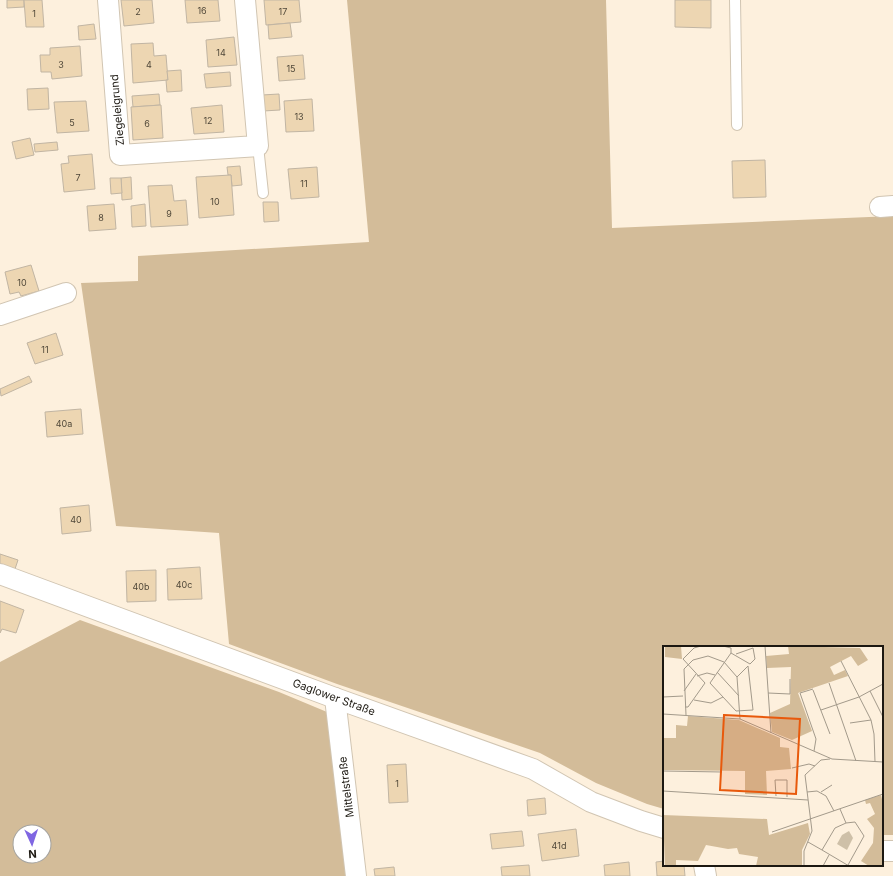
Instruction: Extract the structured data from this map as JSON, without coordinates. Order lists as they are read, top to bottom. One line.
{"streets":{"street":["Ziegeleigrund","Gaglower Straße","Mittelstraße"]},"crossings":[["Gaglower Straße","Mittelstraße"]],"house_numbers":["16","2","17","1","14","3","4","15","13","12","5","6","7","11","10","9","8","10","11","40a","40","40c","40b","1","41d"],"north":"bottom"}
